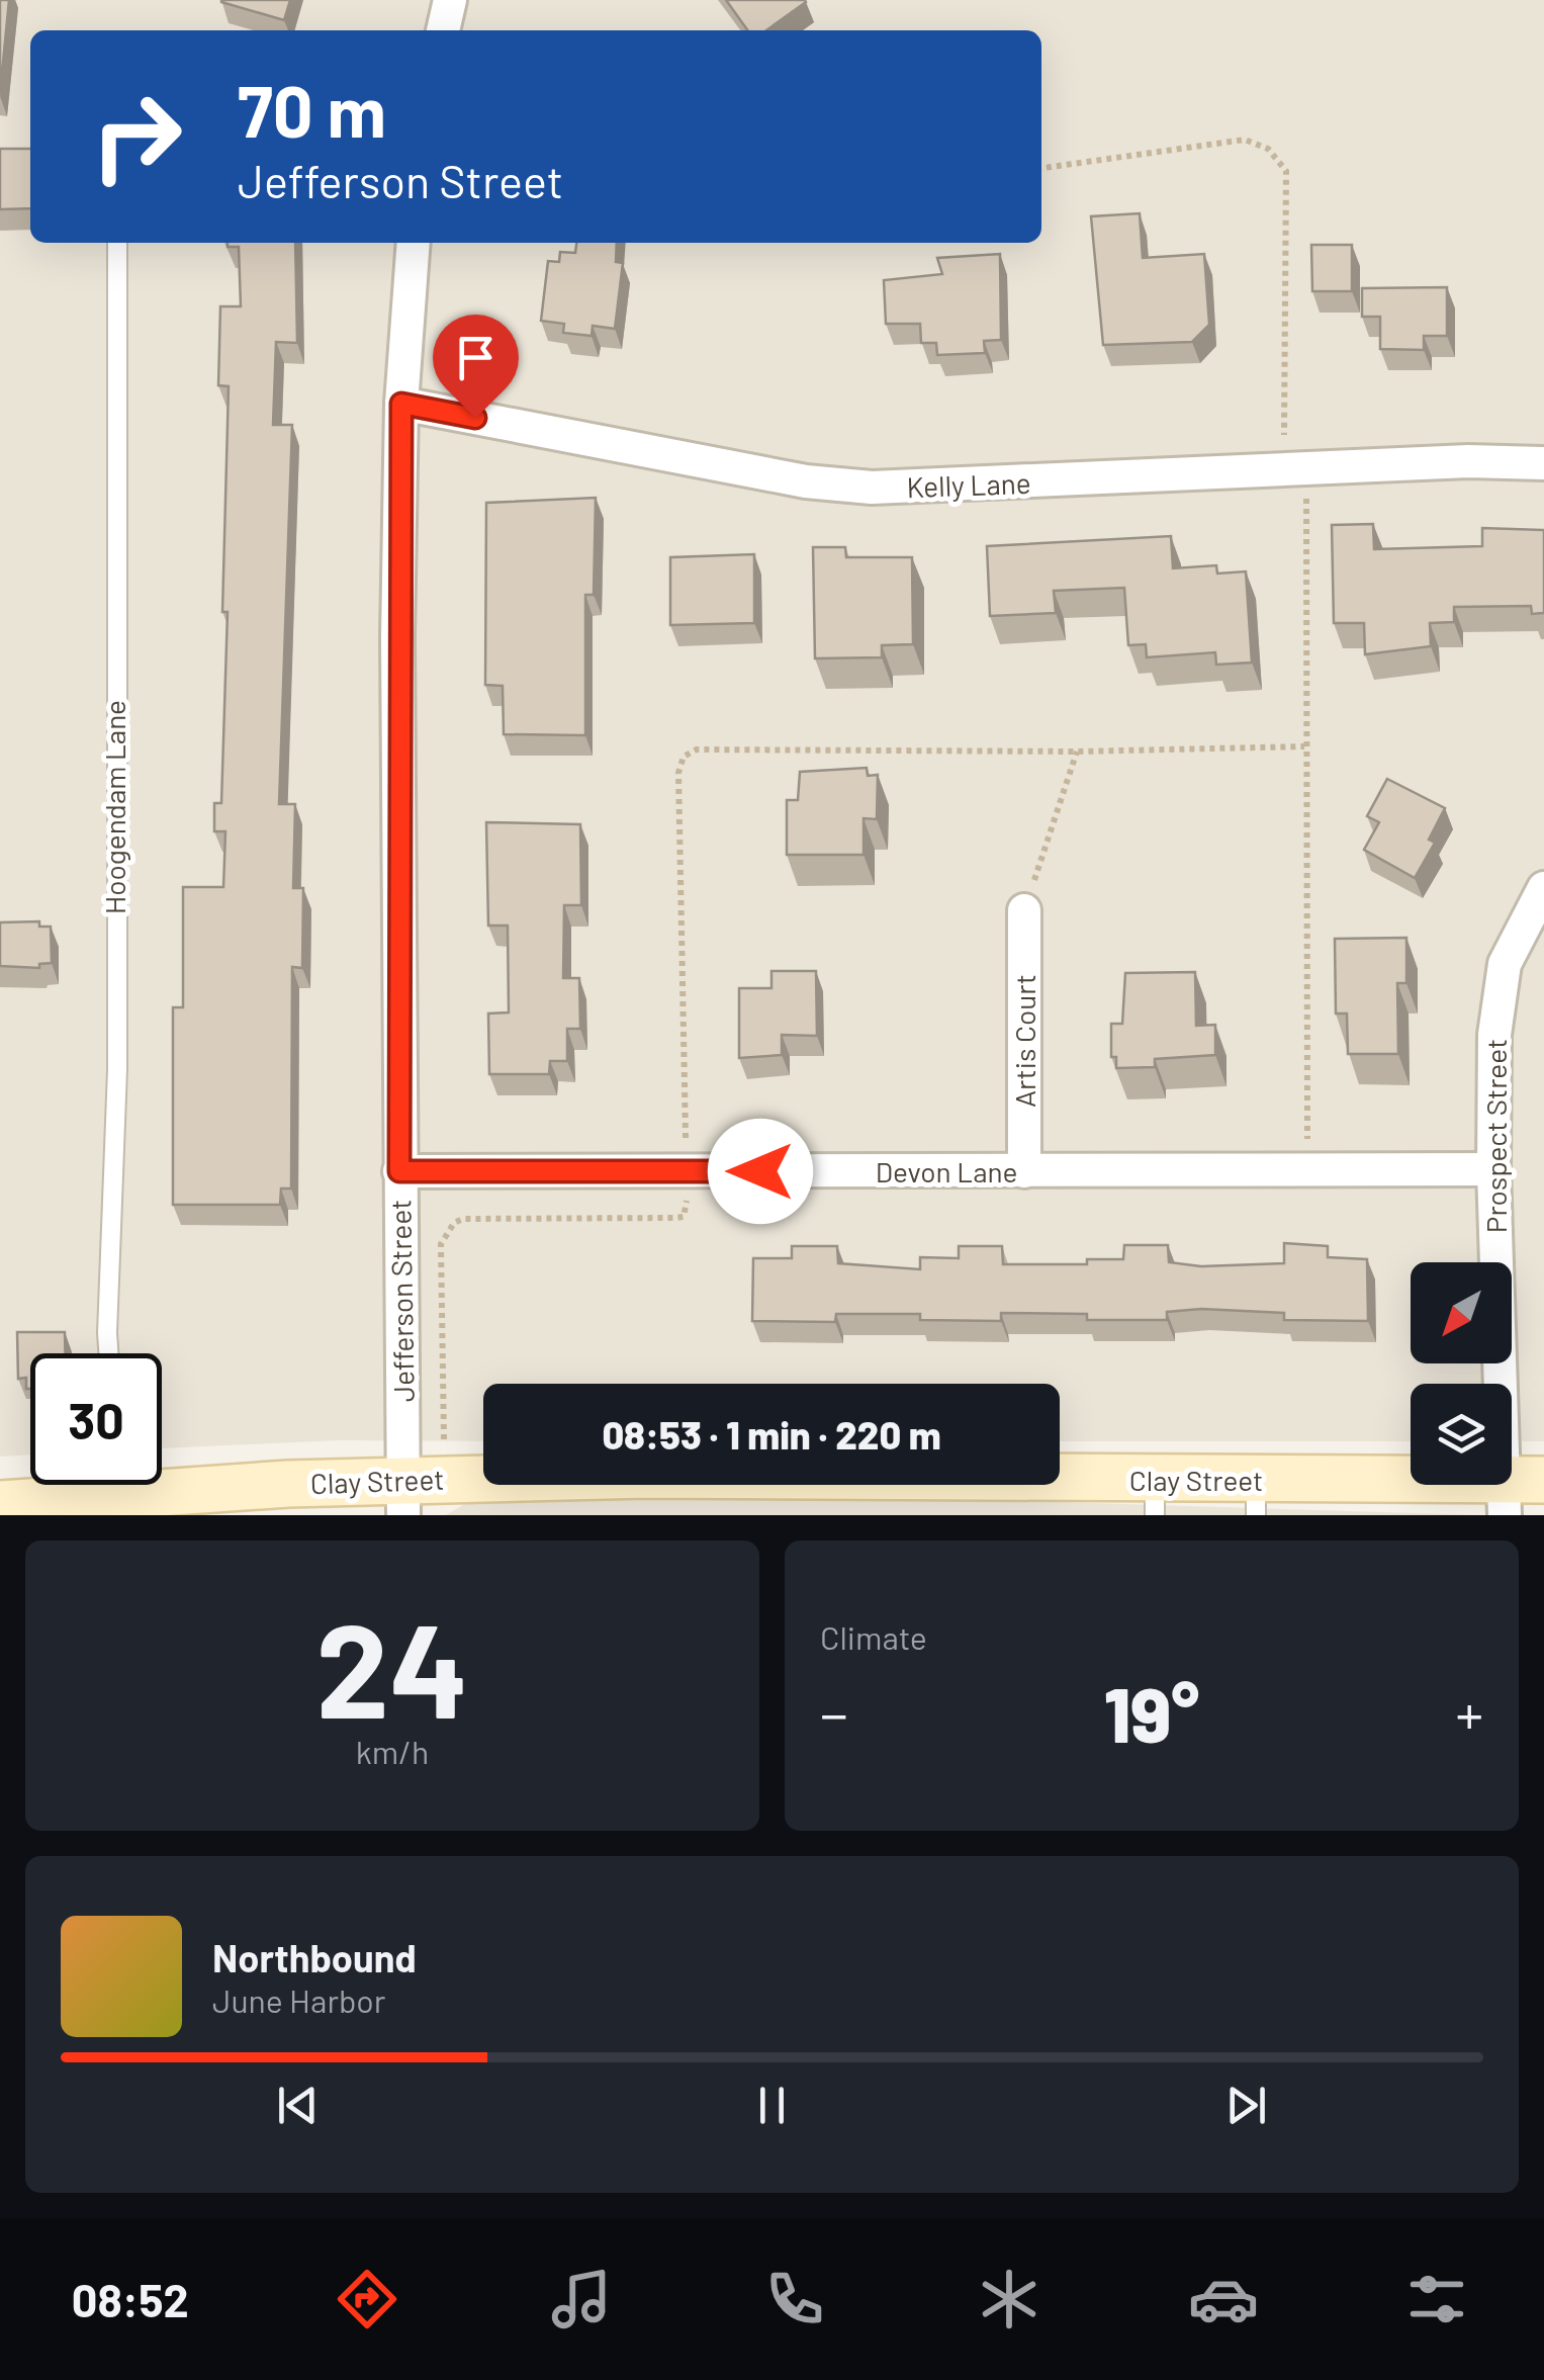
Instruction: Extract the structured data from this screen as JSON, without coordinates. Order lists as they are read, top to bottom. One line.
{"streets":{"street":["Kelly Lane","Artis Court","Prospect Street","Devon Lane","Jefferson Street","Clay Street"],"lane":["Hoogendam Lane"]},"crossings":[["Kelly Lane","Jefferson Street"],["Artis Court","Devon Lane"],["Prospect Street","Devon Lane"],["Prospect Street","Clay Street"],["Devon Lane","Jefferson Street"],["Jefferson Street","Clay Street"]],"north":"bottom left","page":{"turn":["70 m","Jefferson Street"],"limit":"30","trip":"08:53 · 1 min · 220 m","tile":[["24","km/h"],"Climate"],"heat":["−","19°","+"],"song":["Northbound","June Harbor"],"tabs":"08:52"}}
